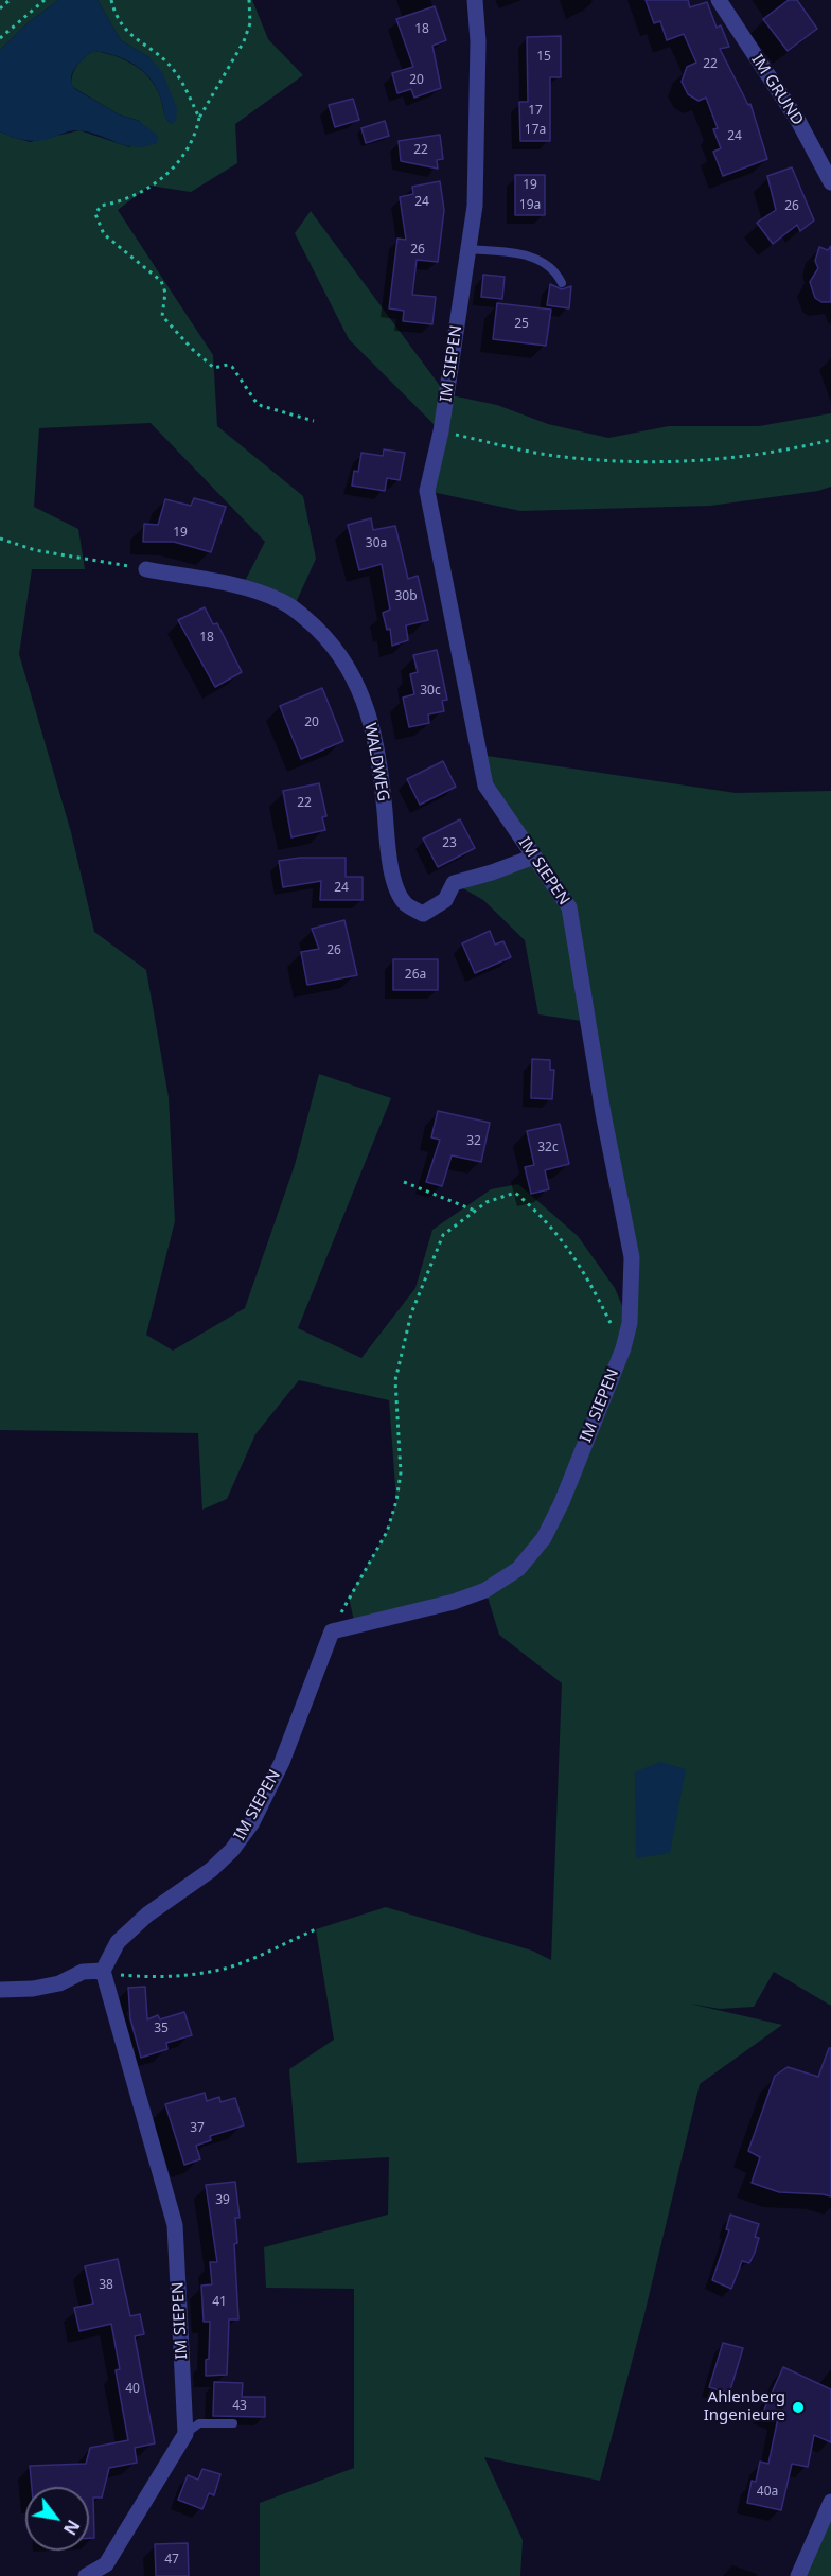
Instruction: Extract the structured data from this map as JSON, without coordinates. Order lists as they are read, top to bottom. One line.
{"streets":{"street":["IM GRUND","IM SIEPEN","WALDWEG"]},"crossings":[["IM SIEPEN","WALDWEG"]],"places":["Ahlenberg Ingenieure"],"house_numbers":["18","15","22","20","17","17a","24","22","19","24","19a","26","26","25","19","30a","30b","18","30c","20","22","23","24","26","26a","32","32c","35","37","39","38","41","40","43","40a","47"],"north":"bottom right"}
